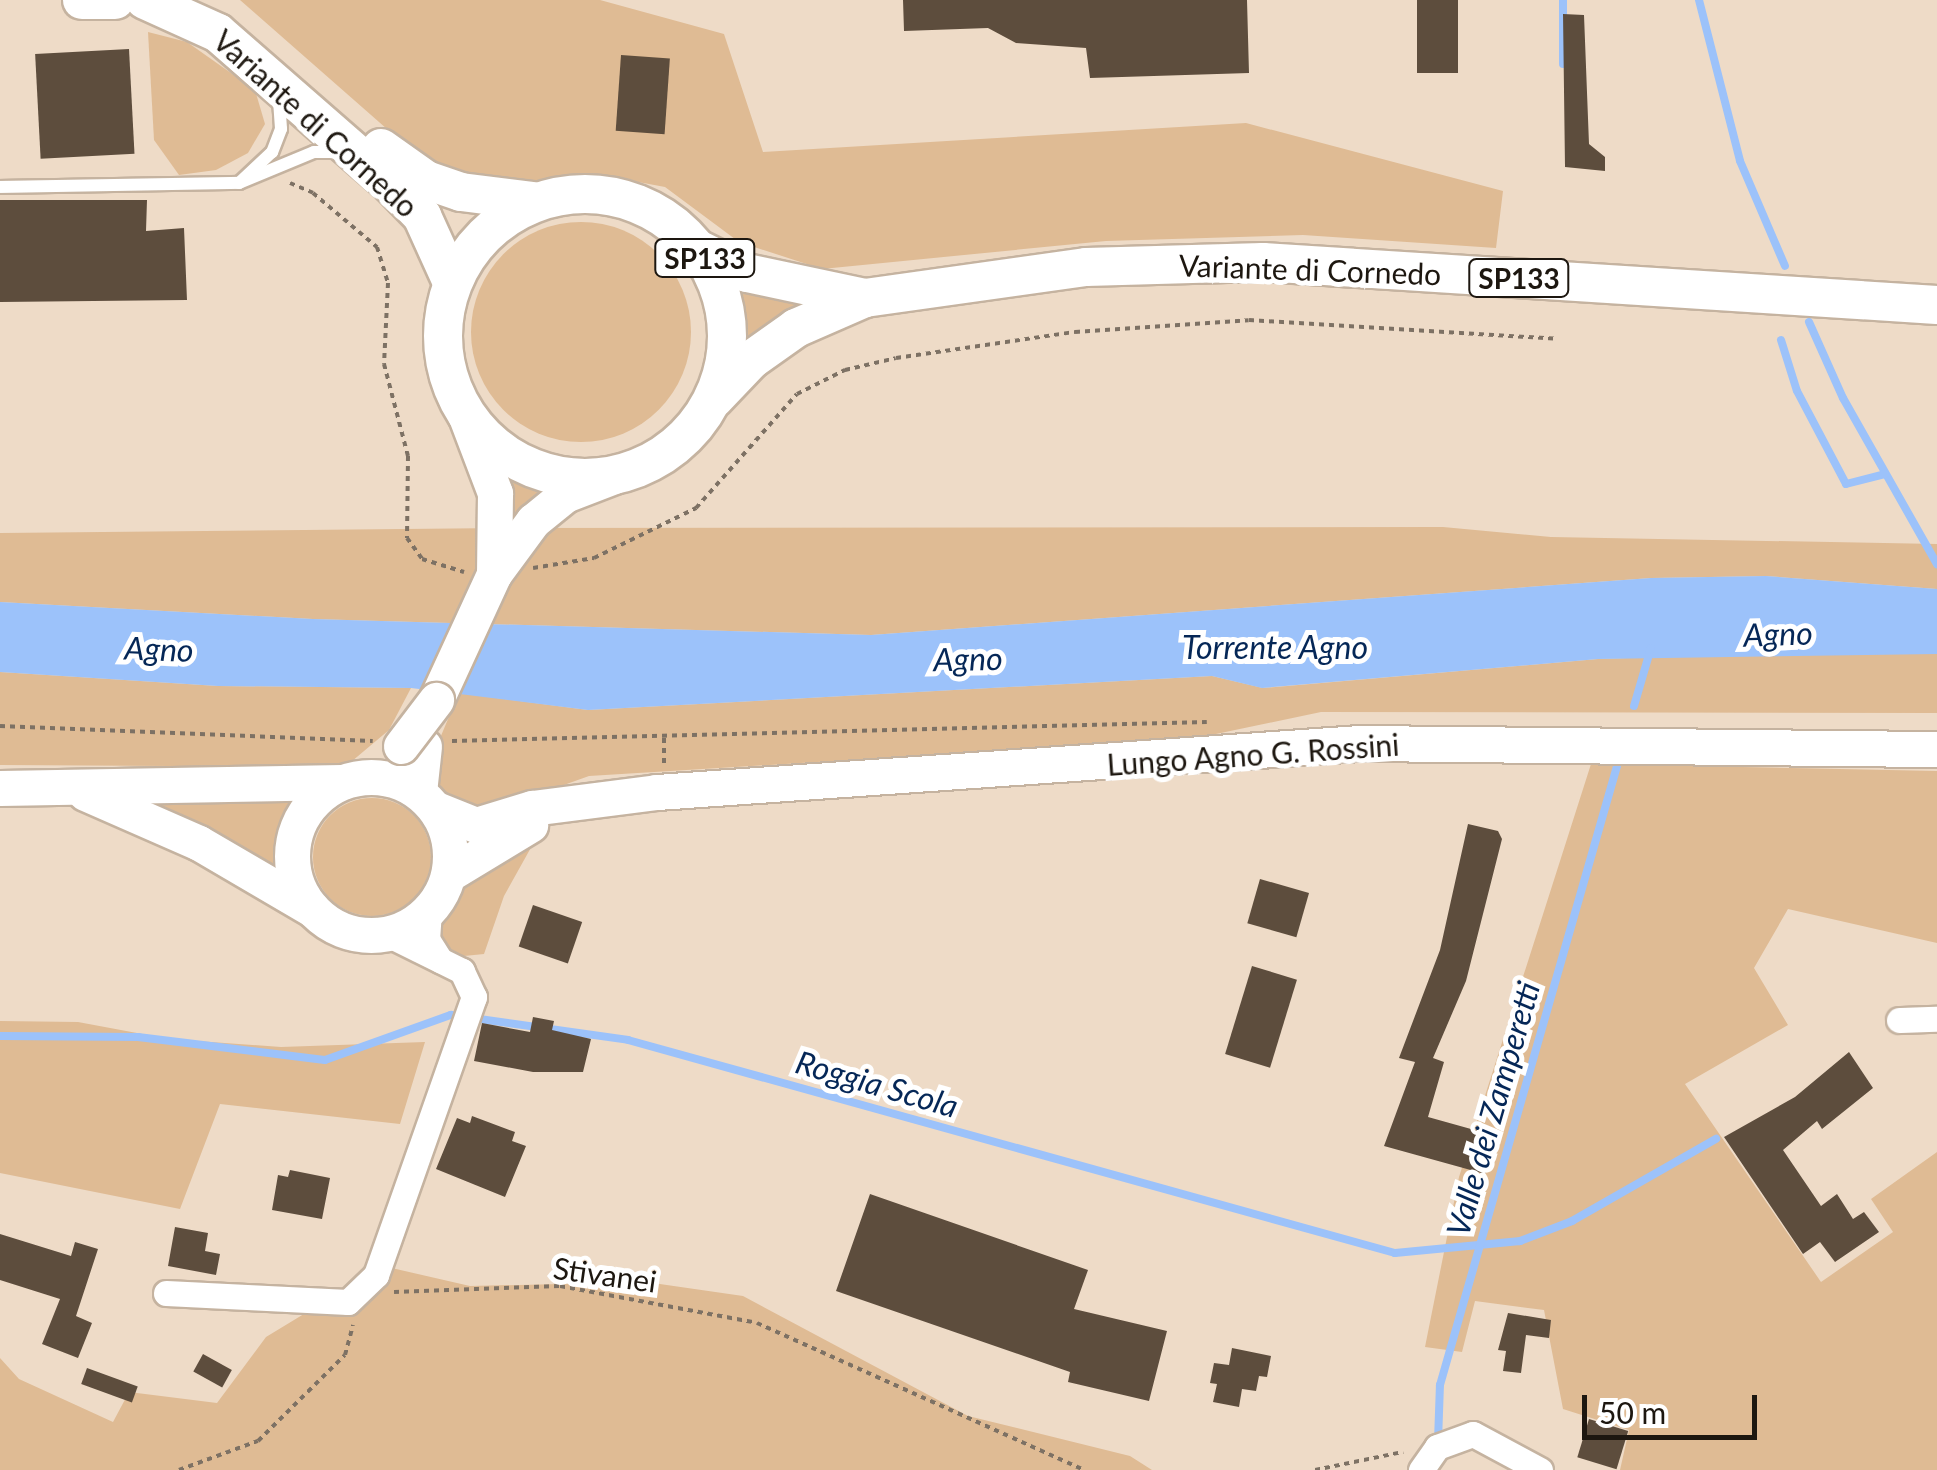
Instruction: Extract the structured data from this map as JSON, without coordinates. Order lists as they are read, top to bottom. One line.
{"streets":{"main road":["Variante di Cornedo","SP133","Lungo Agno G. Rossini"],"path":["Stivanei"]},"crossings":[["Variante di Cornedo","SP133"]],"water":["Agno","Torrente Agno","Roggia Scola","Valle dei Zamperetti"],"scale_bar":"50 m"}
